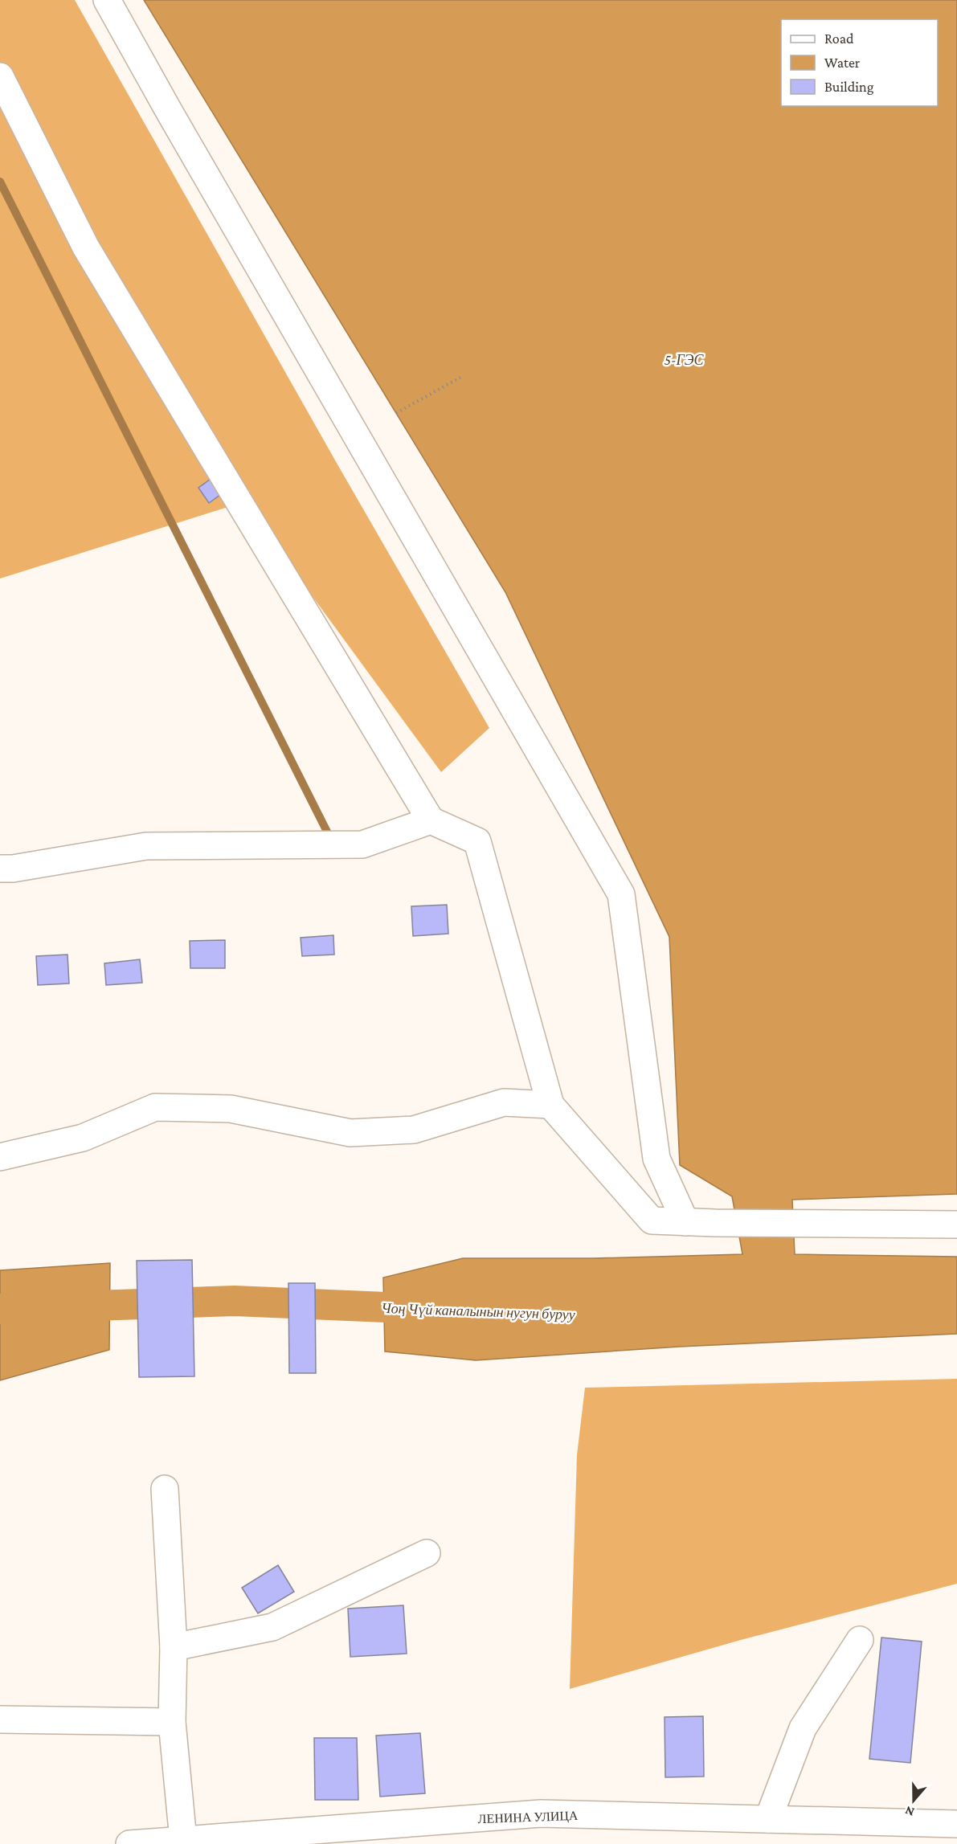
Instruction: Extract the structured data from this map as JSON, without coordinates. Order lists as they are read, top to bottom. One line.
{"streets":{"street":["ЛЕНИНА УЛИЦА"]},"water":["5-ГЭС","Чоң Чүй каналынын нугун буруу"],"legend":["Road","Water","Building"],"north":"bottom"}
